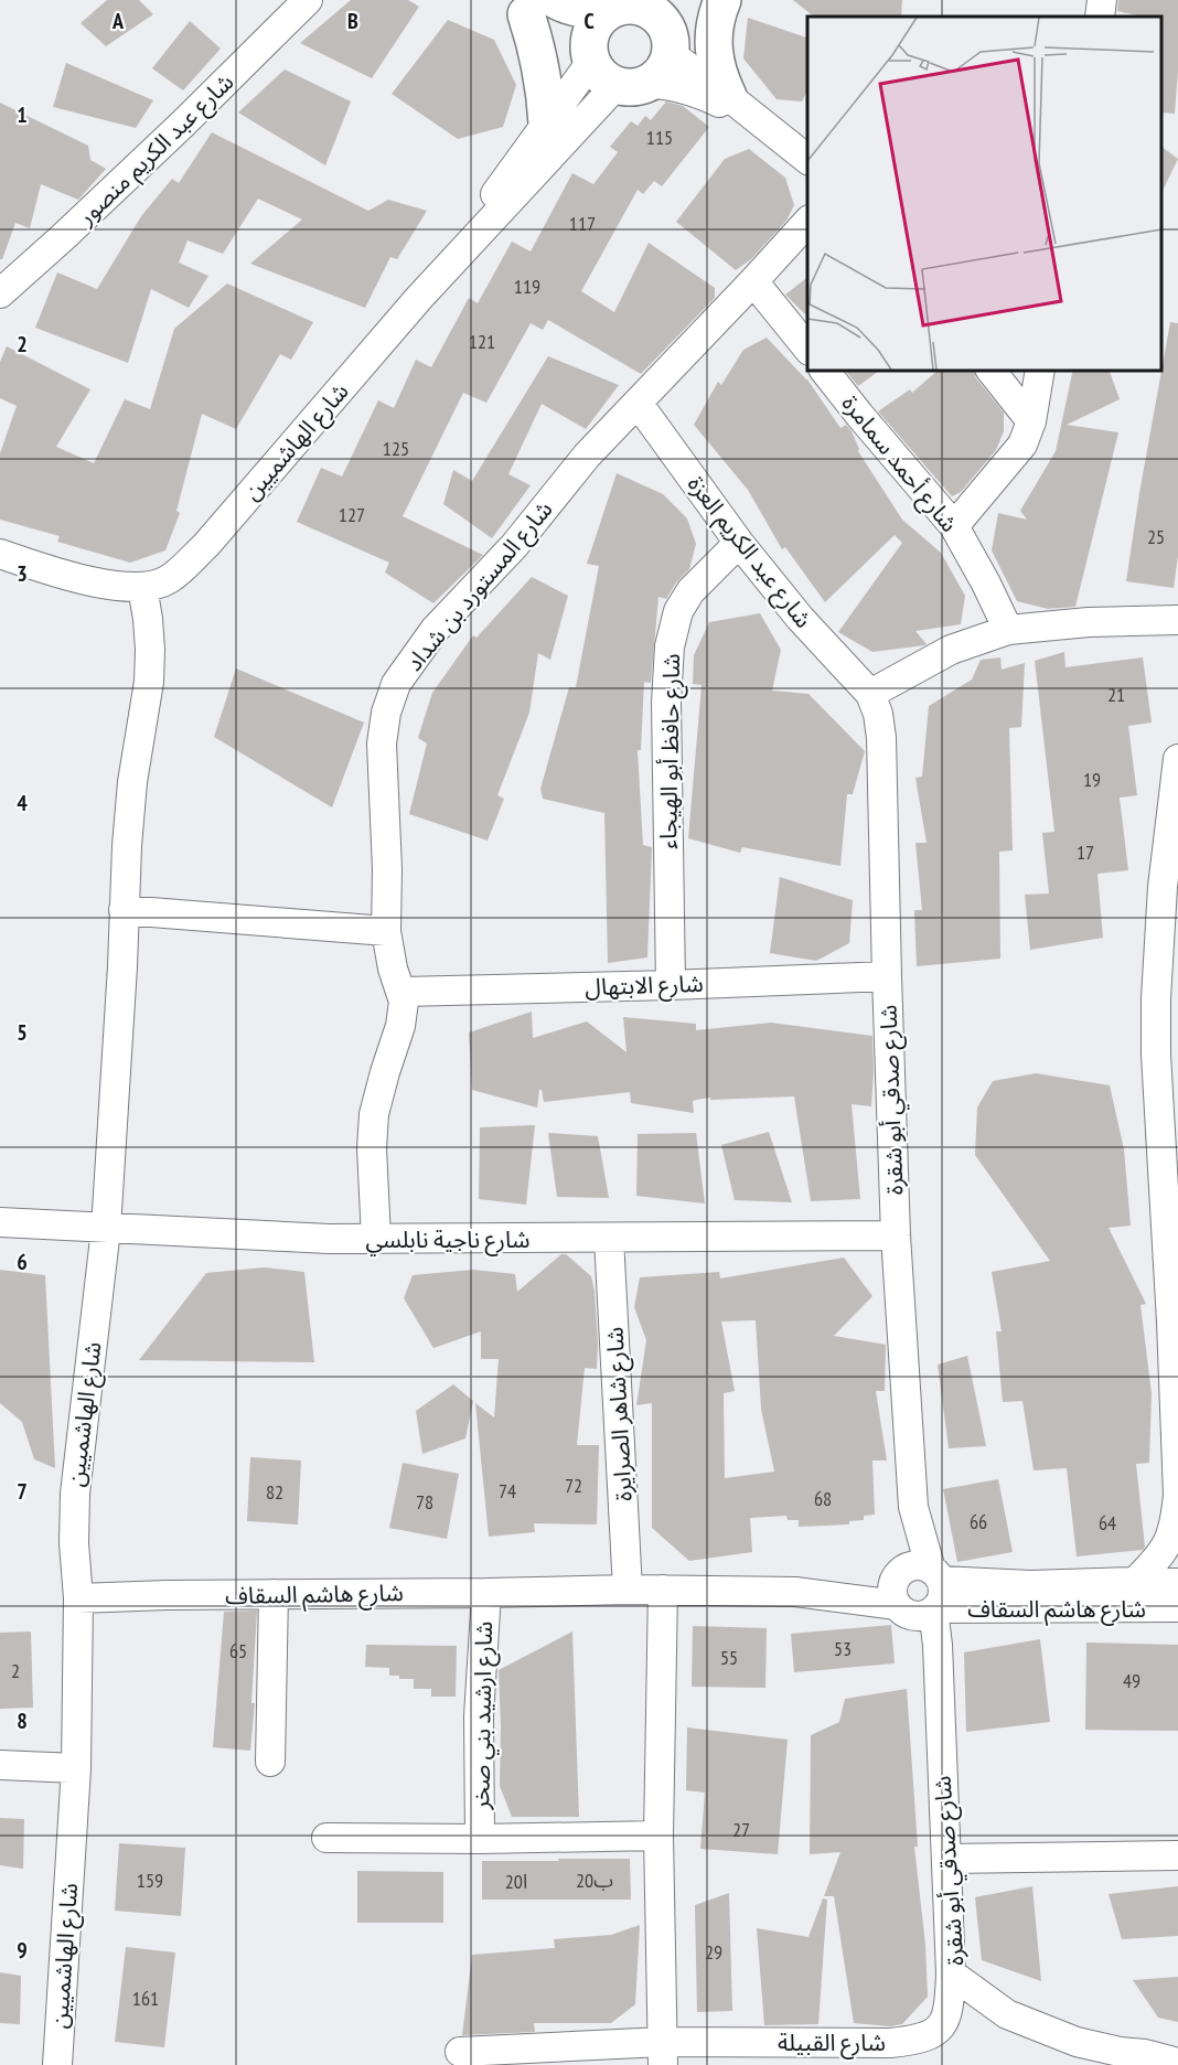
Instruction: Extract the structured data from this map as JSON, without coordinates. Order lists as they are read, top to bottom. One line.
{"streets":{"street":["شارع عبد الكريم منصور","شارع الهاشميين","شارع أحمد سمامرة","شارع عبد الكريم العزة","شارع المستورد بن شداد","شارع حافظ أبو الهيجاء","شارع الابتهال","شارع صدقي أبو شقرة","شارع ناجية نابلسي","شارع شاهر الصرايرة","شارع هاشم السقاف","شارع ارشيد بني صخر","شارع القبيلة"]},"crossings":[["شارع الهاشميين","شارع ناجية نابلسي"],["شارع الهاشميين","شارع هاشم السقاف"],["شارع عبد الكريم العزة","شارع المستورد بن شداد"],["شارع عبد الكريم العزة","شارع حافظ أبو الهيجاء"],["شارع عبد الكريم العزة","شارع صدقي أبو شقرة"],["شارع المستورد بن شداد","شارع الابتهال"],["شارع المستورد بن شداد","شارع ناجية نابلسي"],["شارع حافظ أبو الهيجاء","شارع الابتهال"],["شارع الابتهال","شارع صدقي أبو شقرة"],["شارع صدقي أبو شقرة","شارع ناجية نابلسي"],["شارع صدقي أبو شقرة","شارع هاشم السقاف"],["شارع صدقي أبو شقرة","شارع القبيلة"],["شارع ناجية نابلسي","شارع شاهر الصرايرة"],["شارع شاهر الصرايرة","شارع هاشم السقاف"],["شارع هاشم السقاف","شارع ارشيد بني صخر"]],"house_numbers":["115","117","119","121","125","127","25","21","19","17","72","74","82","68","78","66","64","53","65","55","2","49","27","159","ب20","ا20","29","161"],"grid":{"columns":["A","B","C"],"rows":["1","2","3","4","5","6","7","8","9"]}}
